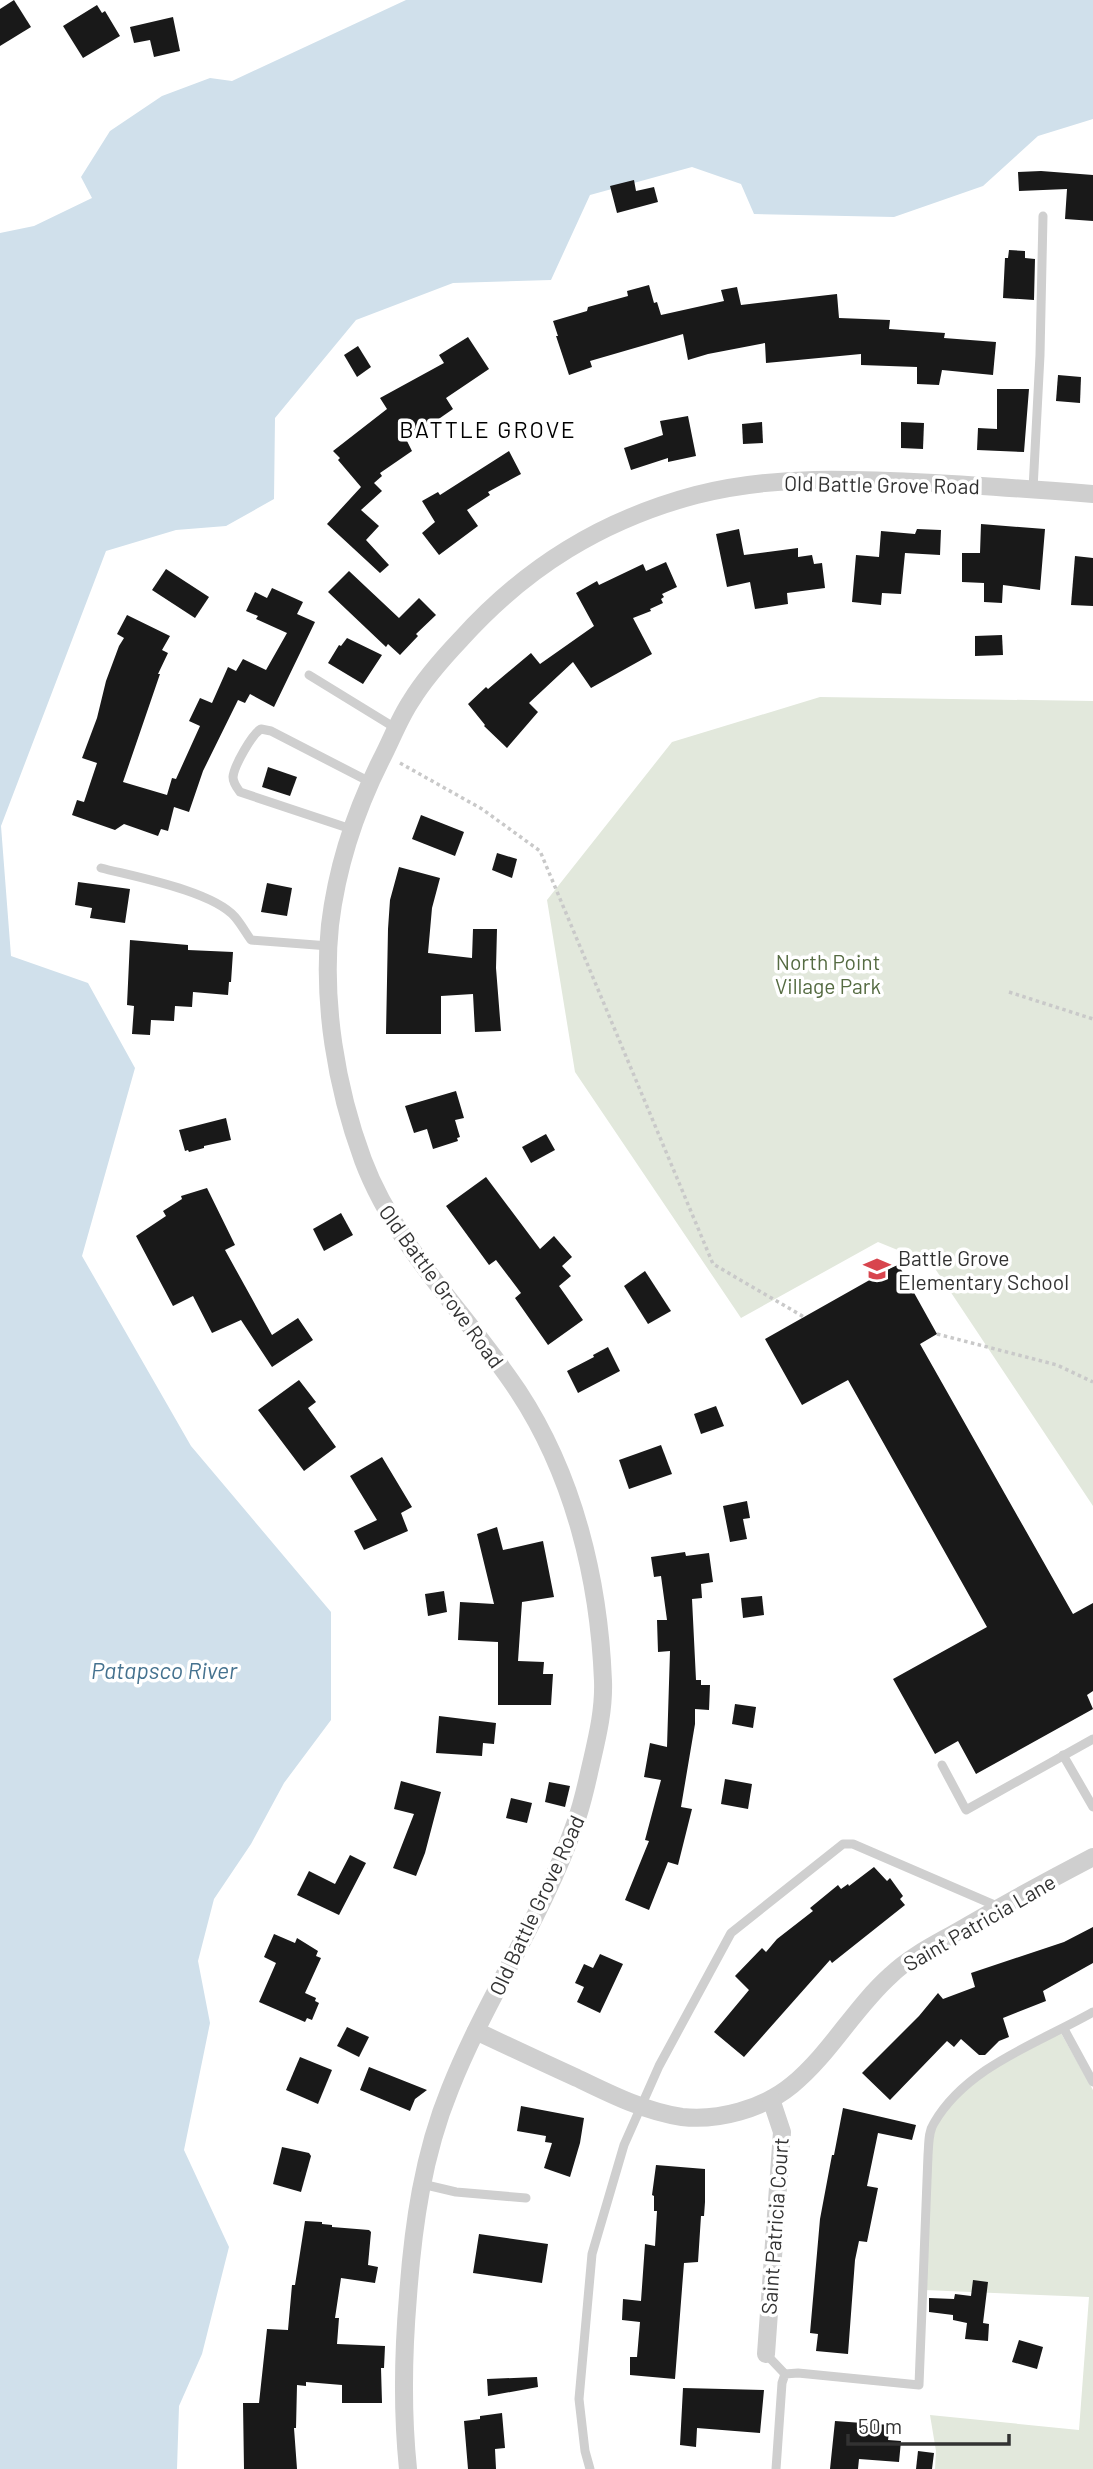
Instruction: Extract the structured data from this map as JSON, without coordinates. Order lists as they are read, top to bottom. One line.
{"streets":{"street":["Old Battle Grove Road","Saint Patricia Lane","Saint Patricia Court"]},"crossings":[["Old Battle Grove Road","Saint Patricia Lane"],["Saint Patricia Lane","Saint Patricia Court"]],"districts":["BATTLE GROVE"],"water":["Patapsco River"],"parks":["North Point Village Park"],"places":{"school or university":["Battle Grove Elementary School"]},"scale_bar":"50 m"}
